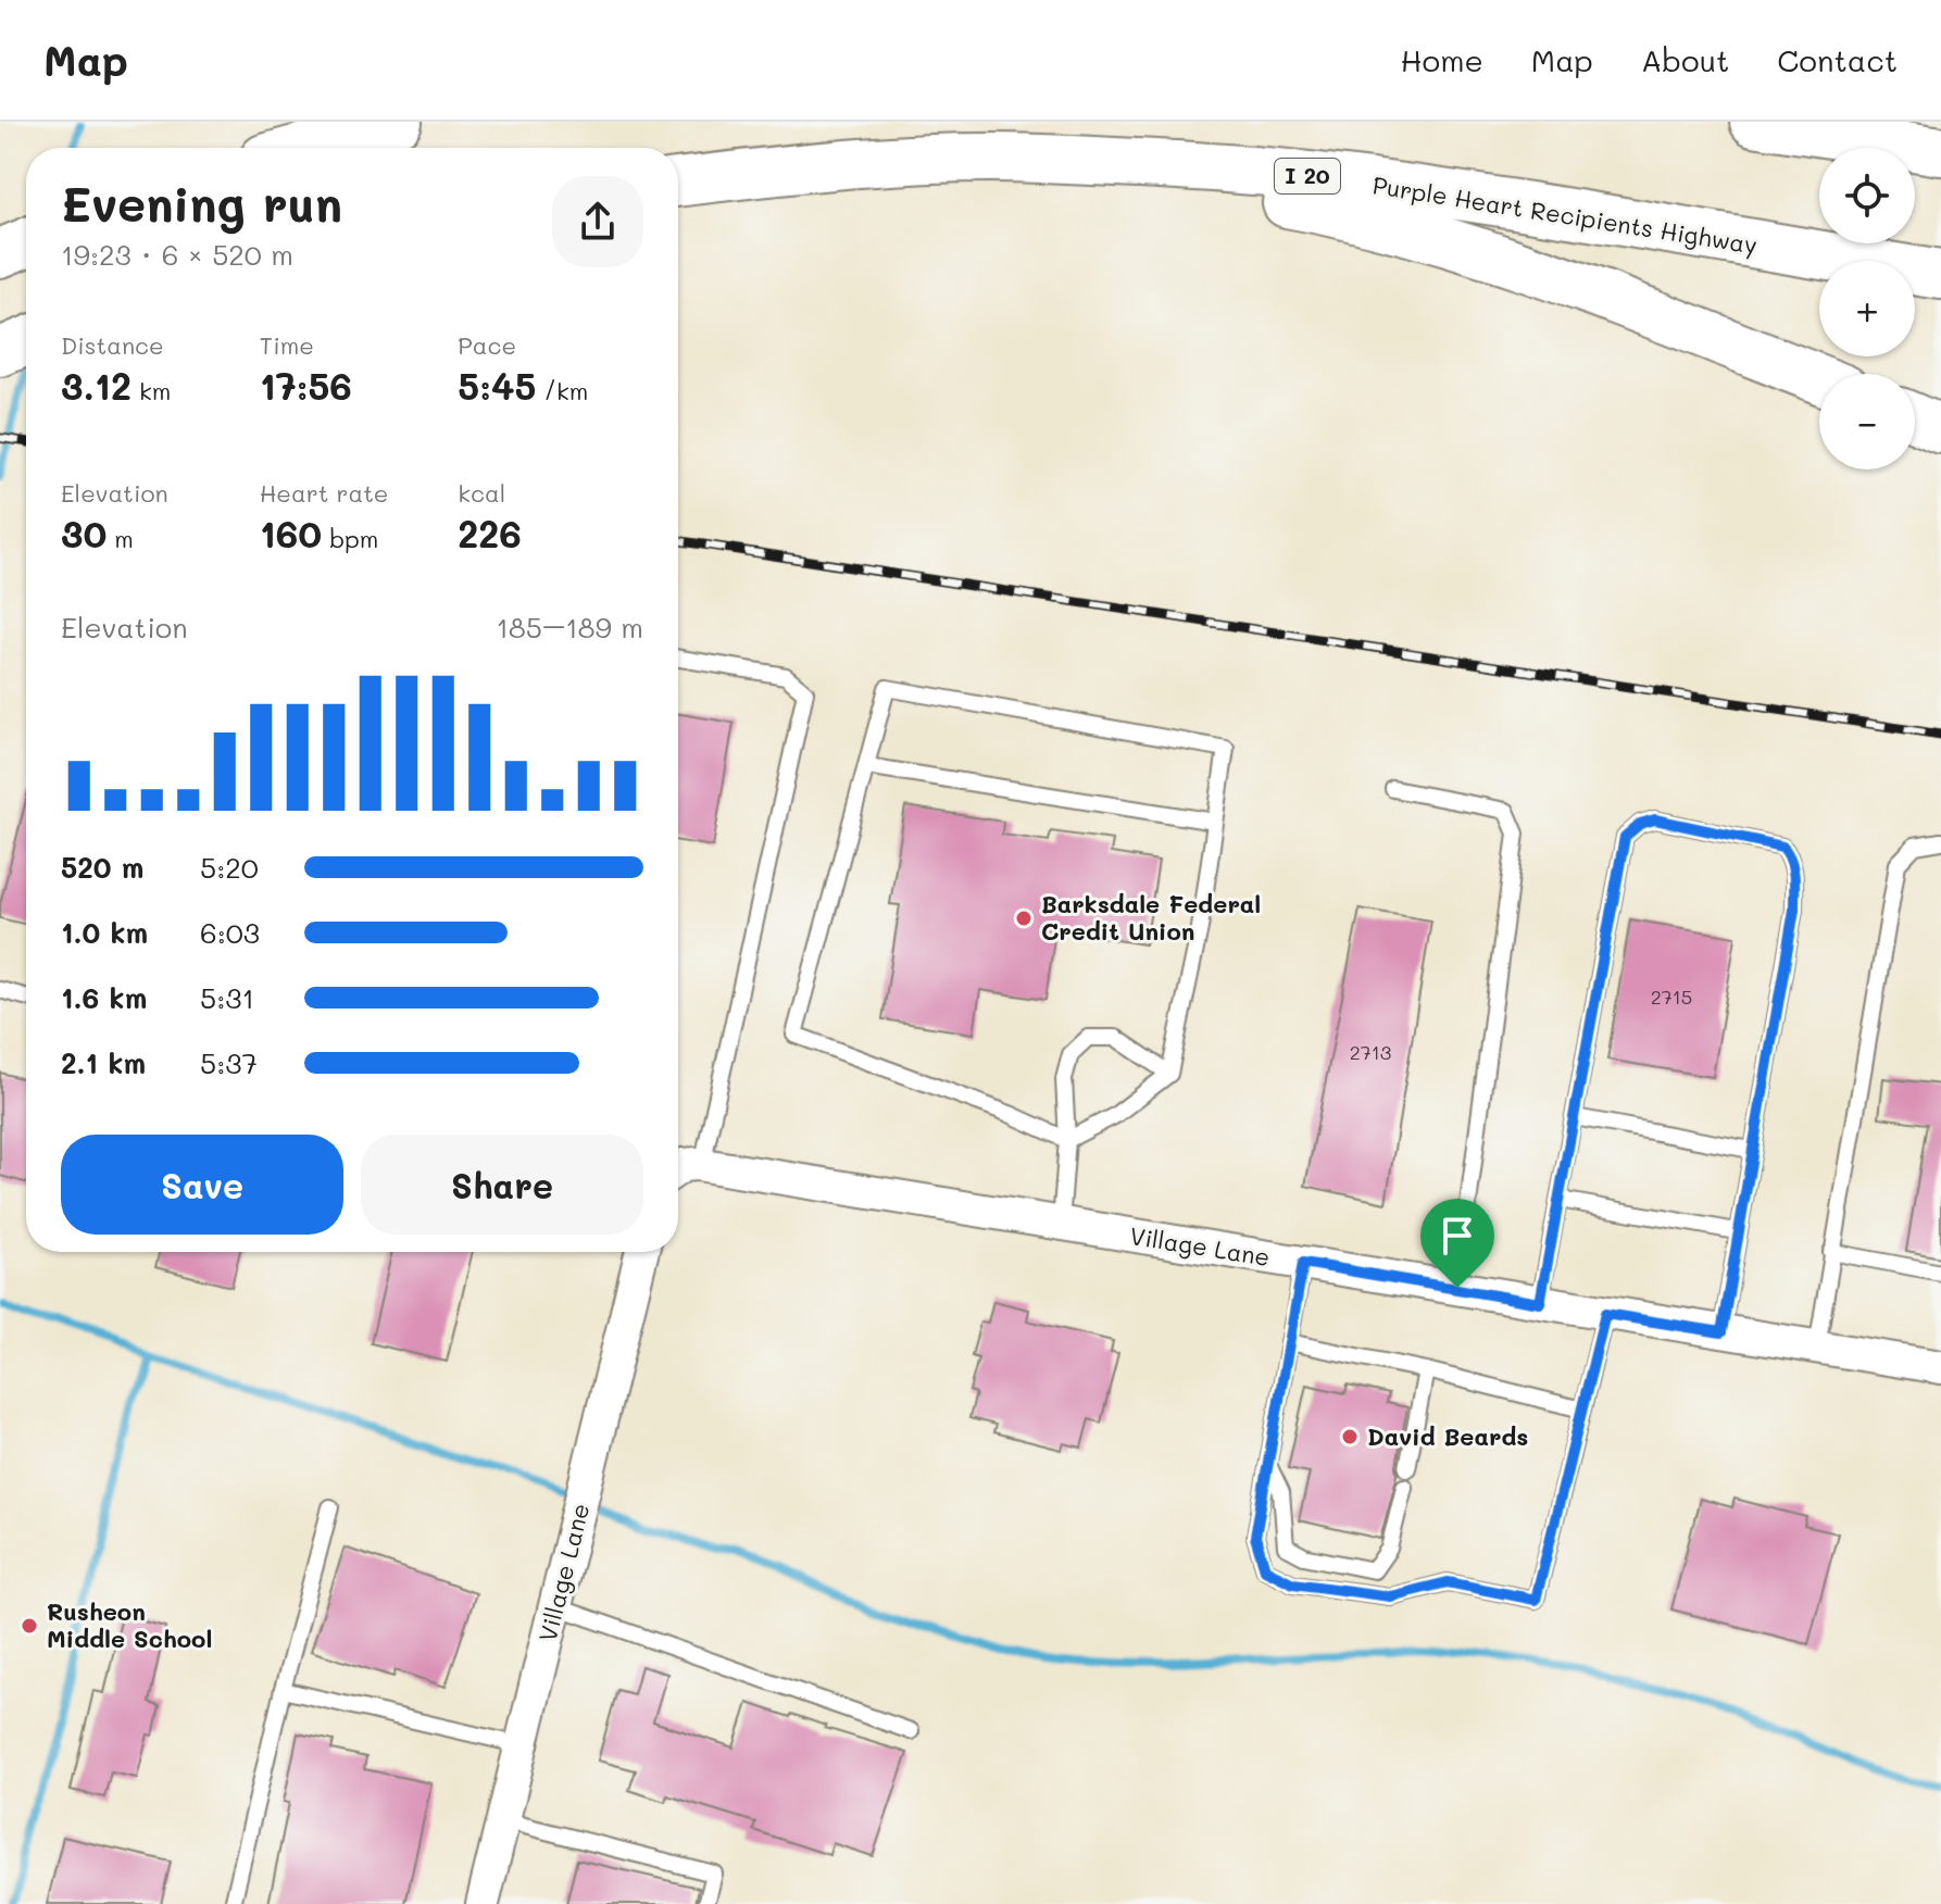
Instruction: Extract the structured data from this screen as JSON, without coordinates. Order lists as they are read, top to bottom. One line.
{"streets":{"highway":["I 20","Purple Heart Recipients Highway"],"street":["Village Lane"]},"places":["Barksdale Federal Credit Union","David Beards","Rusheon Middle School"],"house_numbers":["2715","2713"],"page":{"header":"Map","nav":["Home","Map","About","Contact"],"map_buttons":["+","−"],"heading":["Evening run","19:23 · 6 × 520 m"],"stats":[["Distance","3.12 km"],["Time","17:56"],["Pace","5:45 /km"],["Elevation","30 m"],["Heart rate","160 bpm"],["kcal","226"]],"chart":["Elevation","185–189 m"],"list":[{"name":"520 m","note":"5:20"},{"name":"1.0 km","note":"6:03"},{"name":"1.6 km","note":"5:31"},{"name":"2.1 km","note":"5:37"}],"buttons":["Save","Share"]}}
